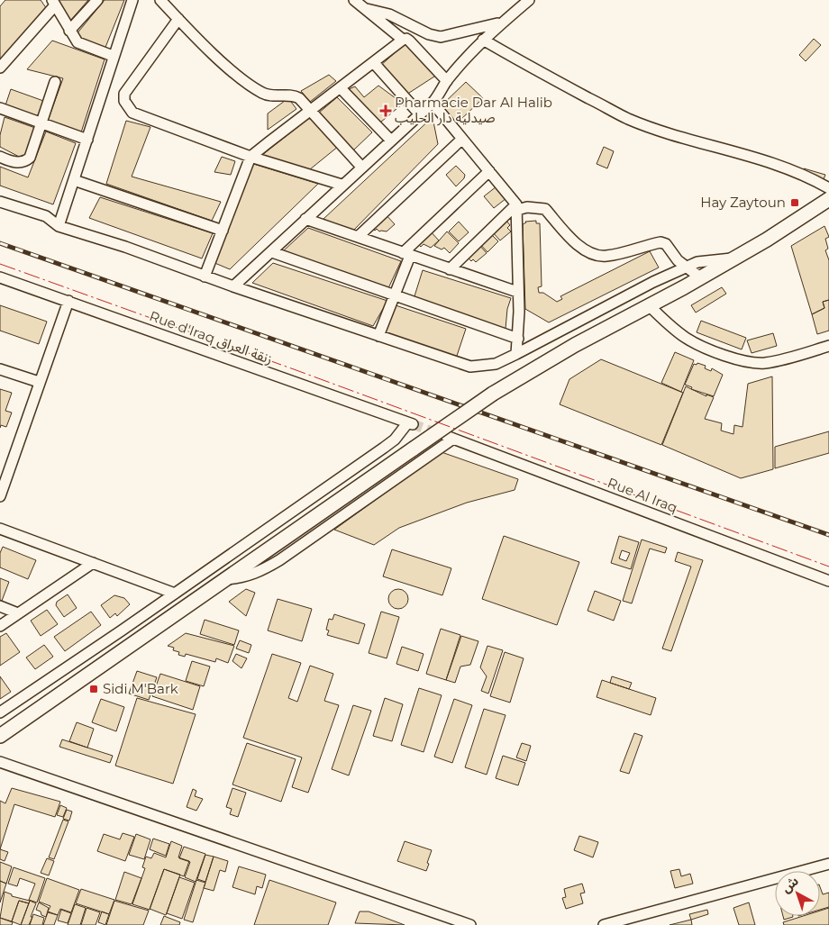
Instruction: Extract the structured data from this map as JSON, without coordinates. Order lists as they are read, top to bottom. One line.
{"streets":{"street":["Rue d'Iraq زنقة العراق","Rue Al Iraq"]},"places":{"health":["Pharmacie Dar Al Halib صيدلية دار الحليب"],"transit":["Hay Zaytoun","Sidi M'Bark"]},"north":"top left"}
